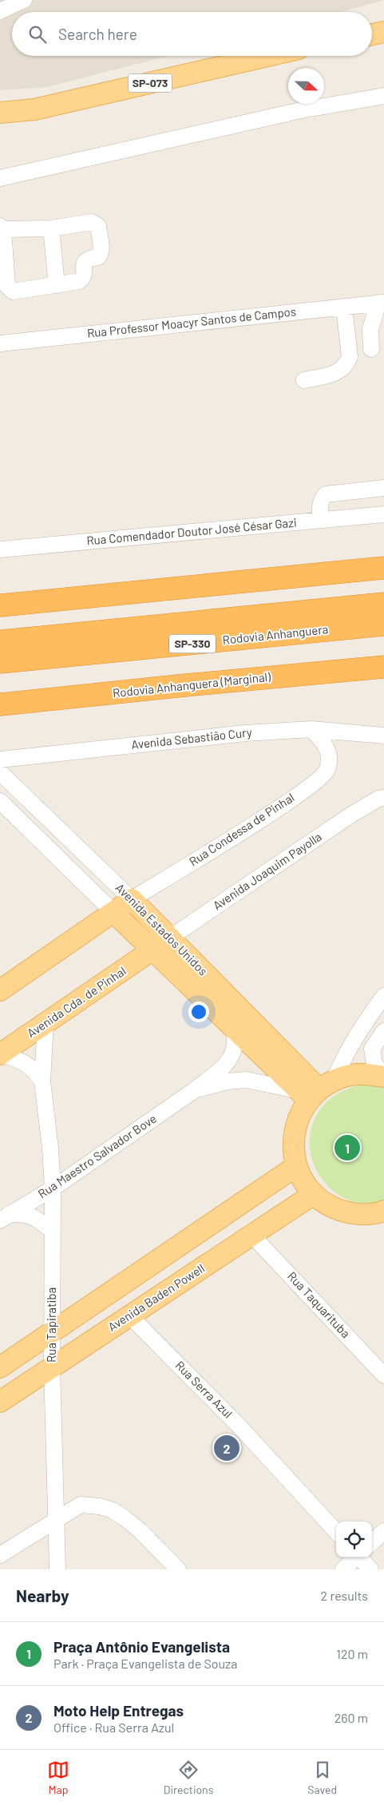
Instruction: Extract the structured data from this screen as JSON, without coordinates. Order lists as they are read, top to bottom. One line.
{"streets":{"highway":["Rodovia Anhanguera","SP-330","Rodovia Anhanguera (Marginal)"],"main road":["SP-073","Rua Condessa de Pinhal","Avenida Joaquim Payolla","Avenida Estados Unidos","Avenida Cda. de Pinhal","Avenida Baden Powell"],"street":["Rua Professor Moacyr Santos de Campos","Rua Comendador Doutor José César Gazi","Avenida Sebastião Cury","Rua Maestro Salvador Bove","Rua Taquarituba","Rua Tapiratiba","Rua Serra Azul"]},"crossings":[["Avenida Sebastião Cury","Rua Condessa de Pinhal"],["Rua Condessa de Pinhal","Avenida Estados Unidos"],["Avenida Joaquim Payolla","Avenida Estados Unidos"],["Avenida Joaquim Payolla","Avenida Cda. de Pinhal"],["Avenida Estados Unidos","Avenida Cda. de Pinhal"],["Avenida Estados Unidos","Rua Maestro Salvador Bove"],["Avenida Cda. de Pinhal","Rua Tapiratiba"],["Rua Maestro Salvador Bove","Rua Tapiratiba"],["Avenida Baden Powell","Rua Taquarituba"],["Avenida Baden Powell","Rua Tapiratiba"],["Avenida Baden Powell","Rua Serra Azul"]],"north":"right","page":{"search":"Search here","pins":["1","2"],"heading":["Nearby","2 results"],"list":[{"mark":"1","name":"Praça Antônio Evangelista","note":"Park · Praça Evangelista de Souza","value":"120 m"},{"mark":"2","name":"Moto Help Entregas","note":"Office · Rua Serra Azul","value":"260 m"}],"nav":["Map","Directions","Saved"]}}
